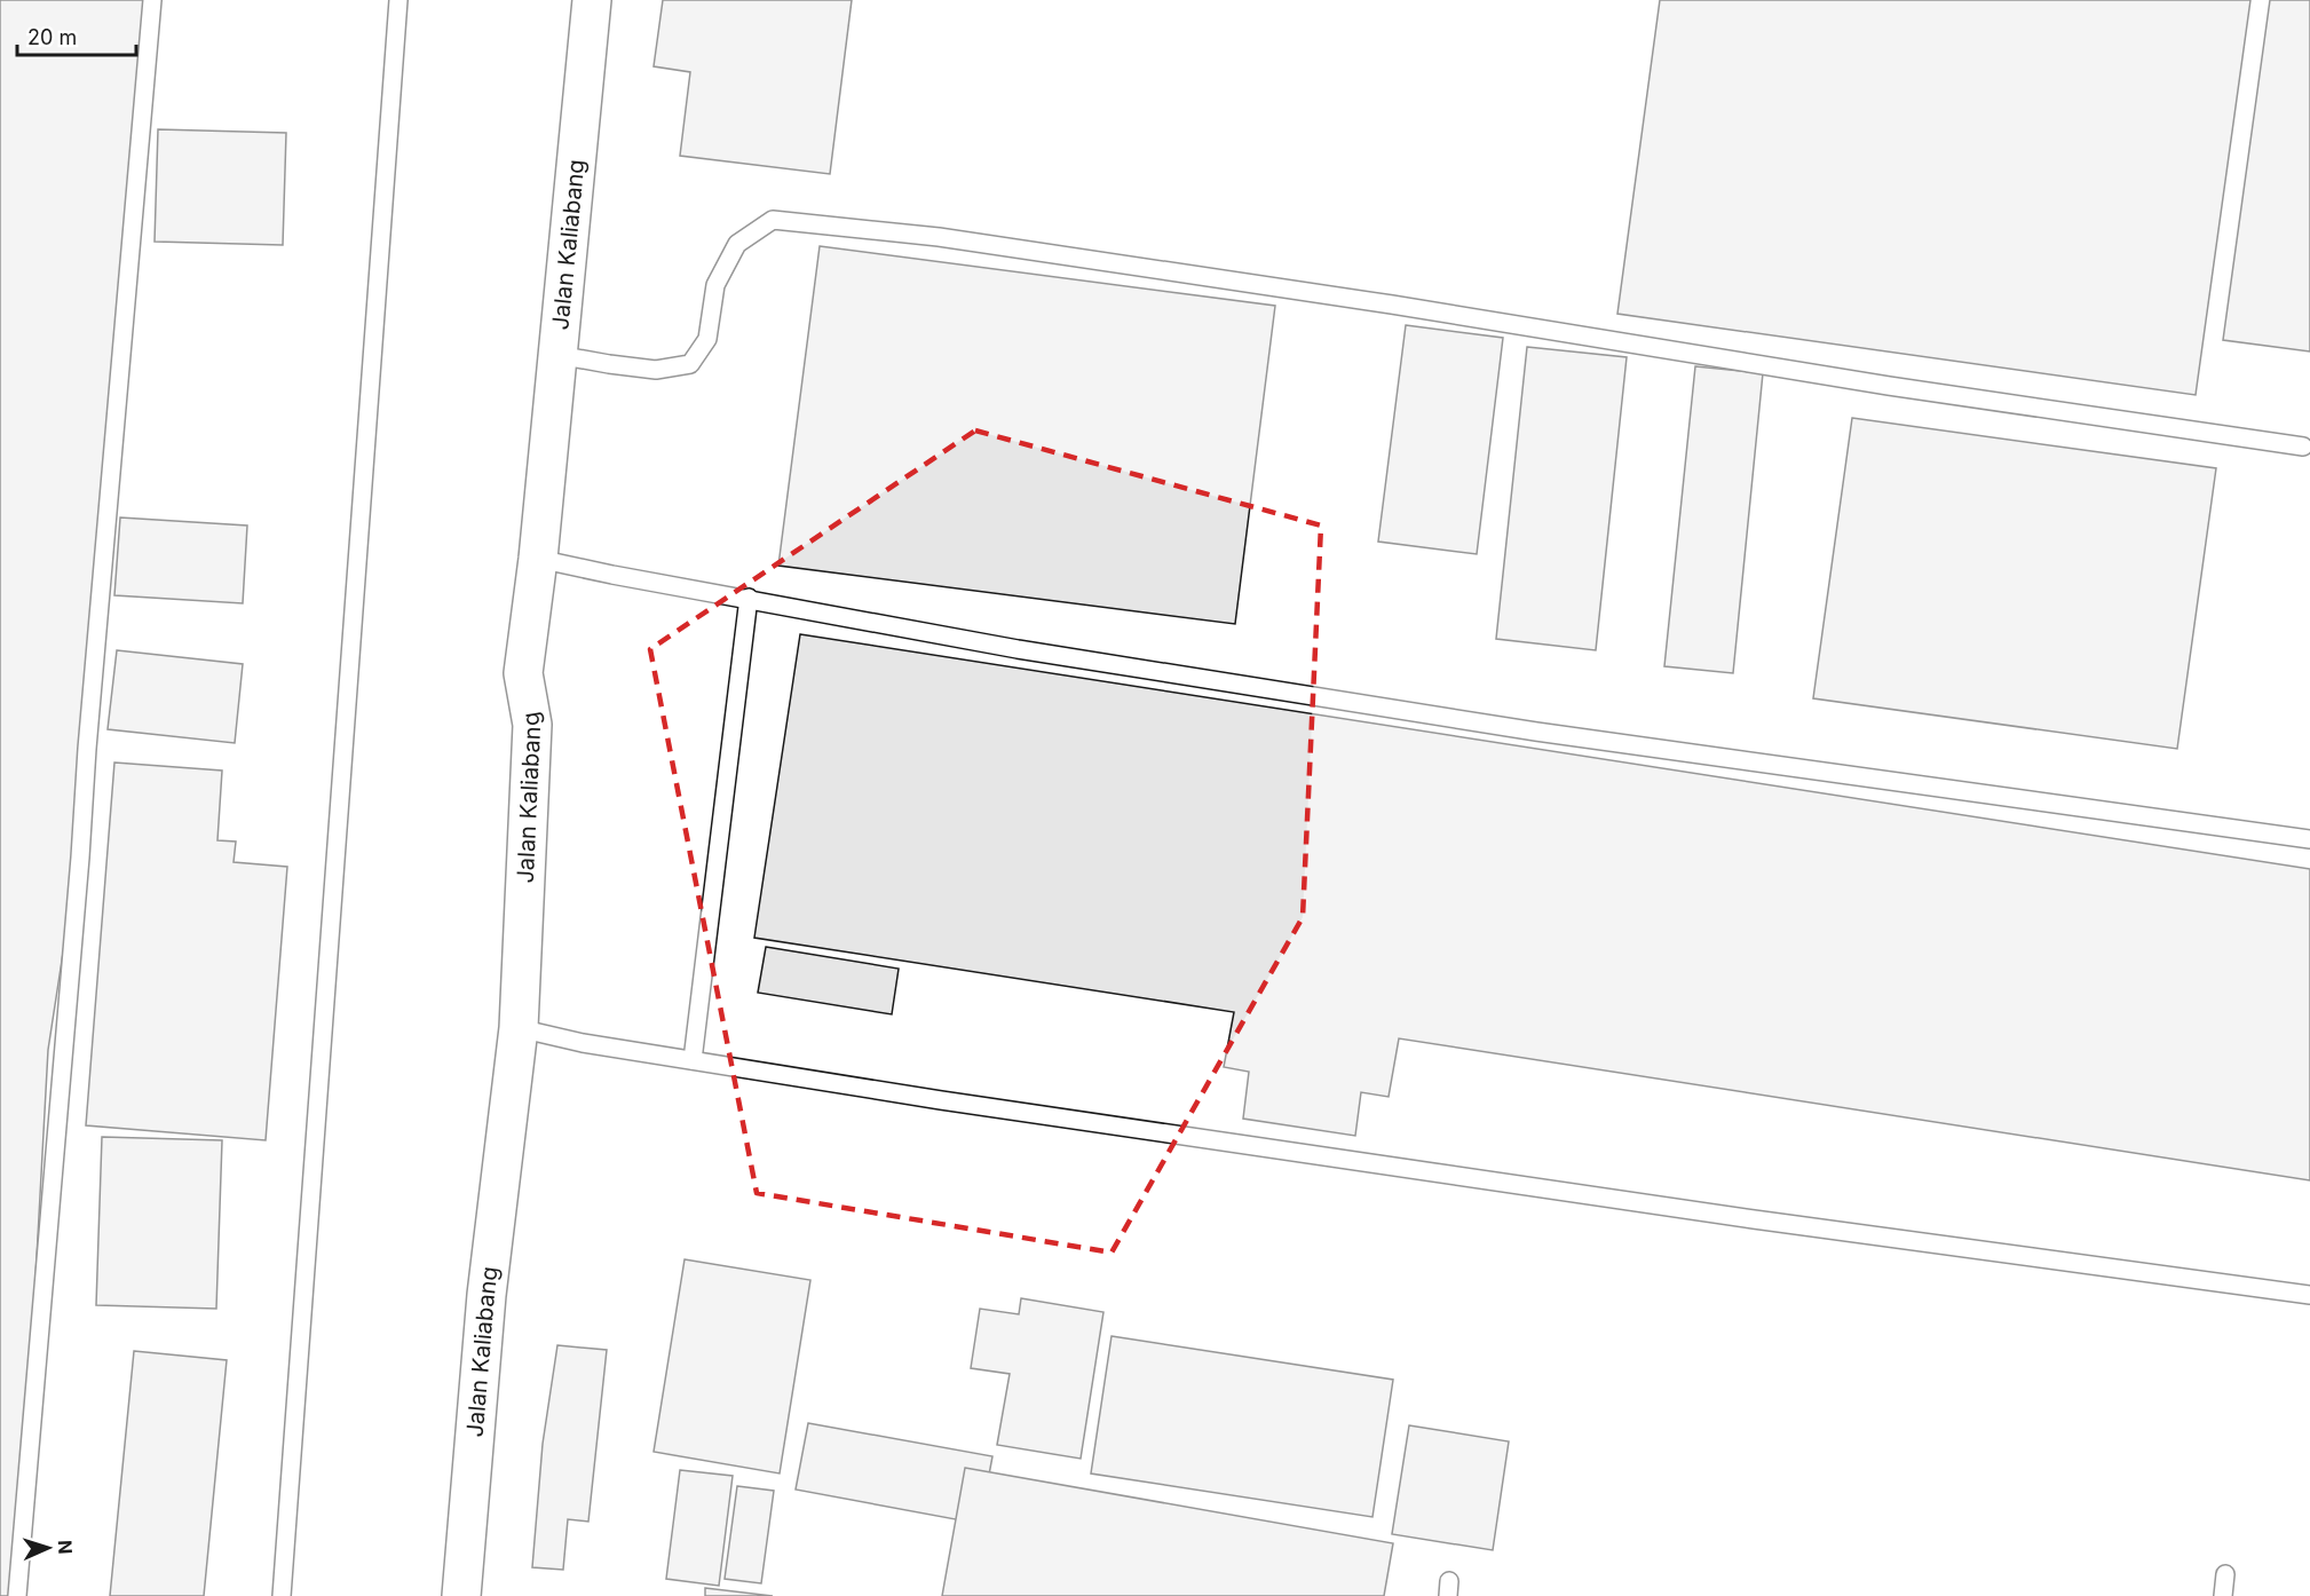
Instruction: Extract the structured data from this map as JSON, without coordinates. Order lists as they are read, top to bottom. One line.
{"streets":{"main road":["Jalan Kaliabang"]},"scale_bar":"20 m","north":"right"}
